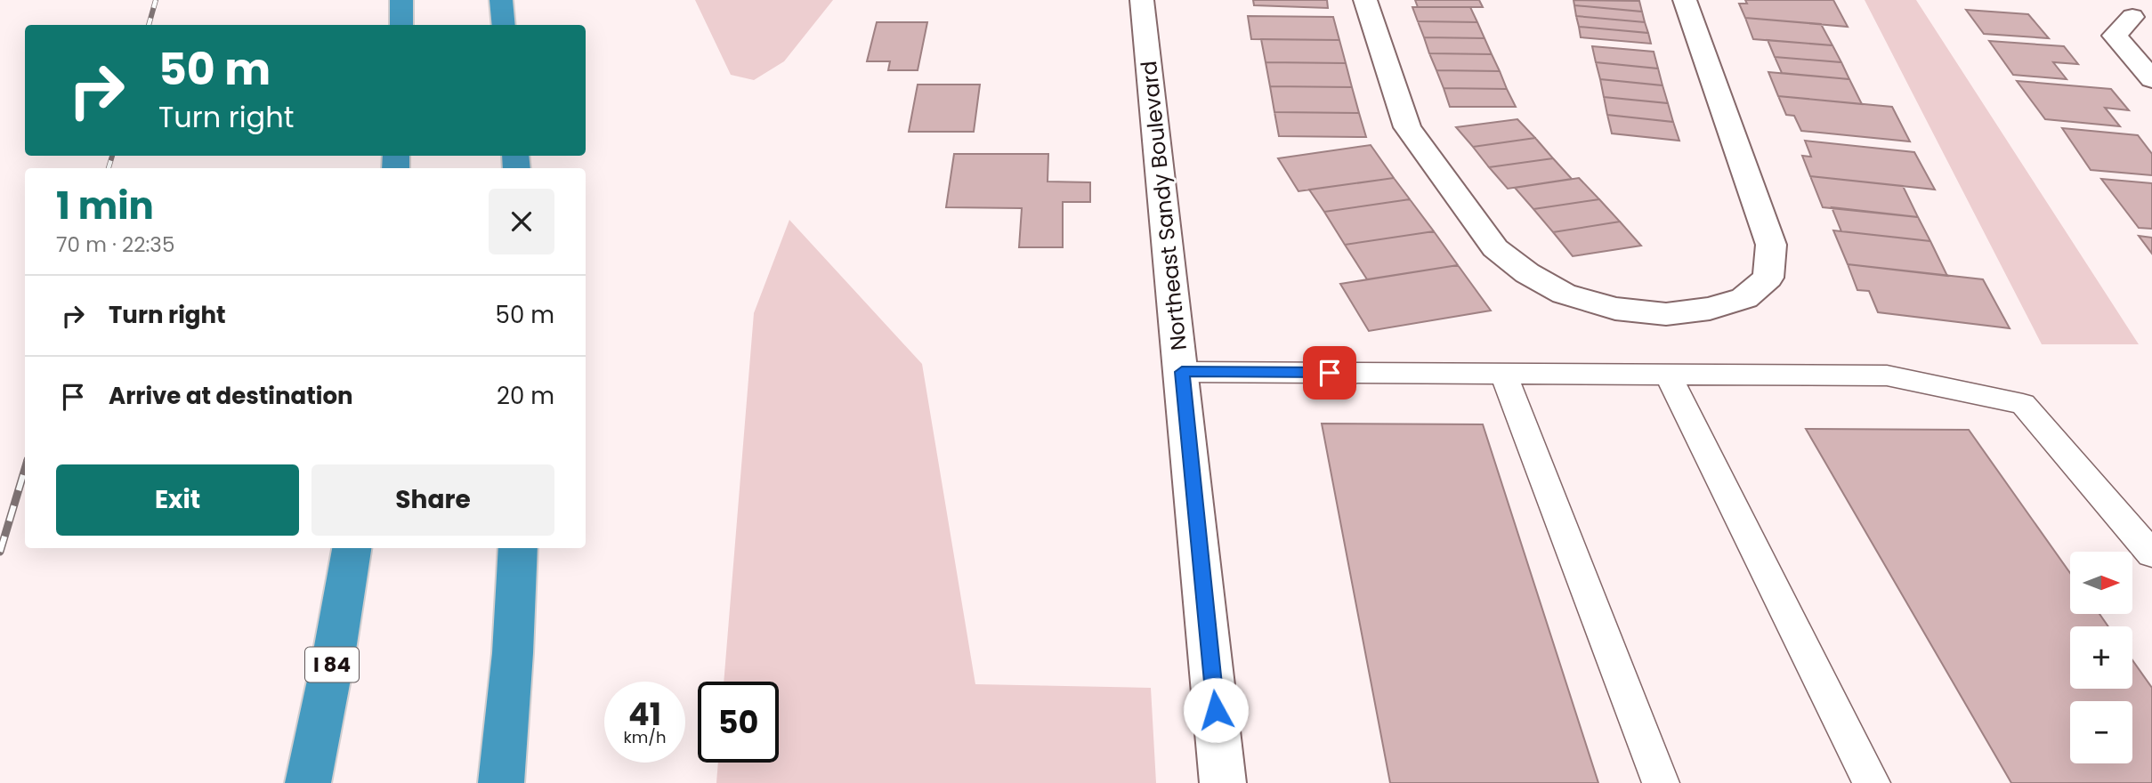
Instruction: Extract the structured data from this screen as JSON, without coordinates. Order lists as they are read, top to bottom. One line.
{"streets":{"highway":["I 84"],"street":["Northeast Sandy Boulevard"]},"north":"right","page":{"turn":["50 m","Turn right"],"heading":["1 min","70 m · 22:35"],"list":[{"name":"Turn right","value":"50 m"},{"name":"Arrive at destination","value":"20 m"}],"buttons":["Exit","Share"],"map_buttons":["+","−"],"speed":"41 km/h","limit":"50"}}
